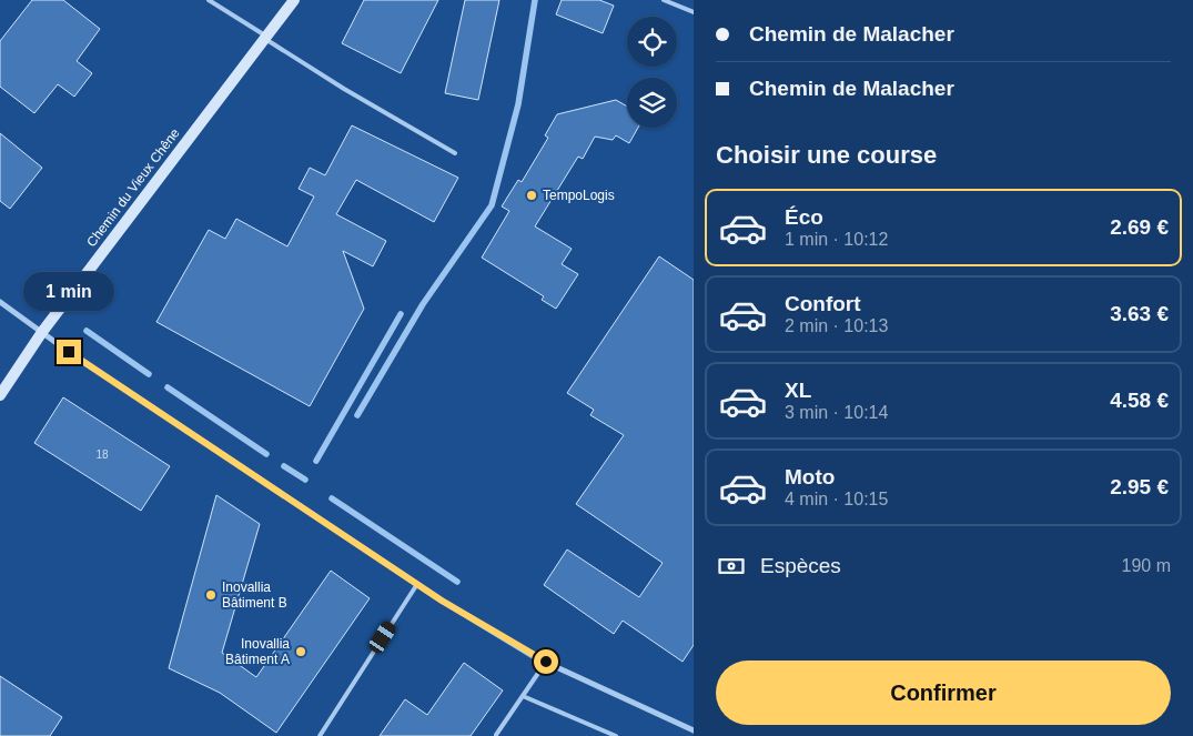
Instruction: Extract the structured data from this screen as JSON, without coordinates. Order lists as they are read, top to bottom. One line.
{"streets":{"main road":["Chemin du Vieux Chêne"]},"places":["TempoLogis","Inovallia Bâtiment B","Inovallia Bâtiment A"],"house_numbers":["18"],"page":{"banner":["Chemin de Malacher","Chemin de Malacher"],"heading":"Choisir une course","list":[{"name":"Éco","note":"1 min · 10:12","value":"2.69 €"},{"name":"Confort","note":"2 min · 10:13","value":"3.63 €"},{"name":"XL","note":"3 min · 10:14","value":"4.58 €"},{"name":"Moto","note":"4 min · 10:15","value":"2.95 €"}],"bubble":"1 min","pay":["Espèces","190 m"],"buttons":"Confirmer"}}
